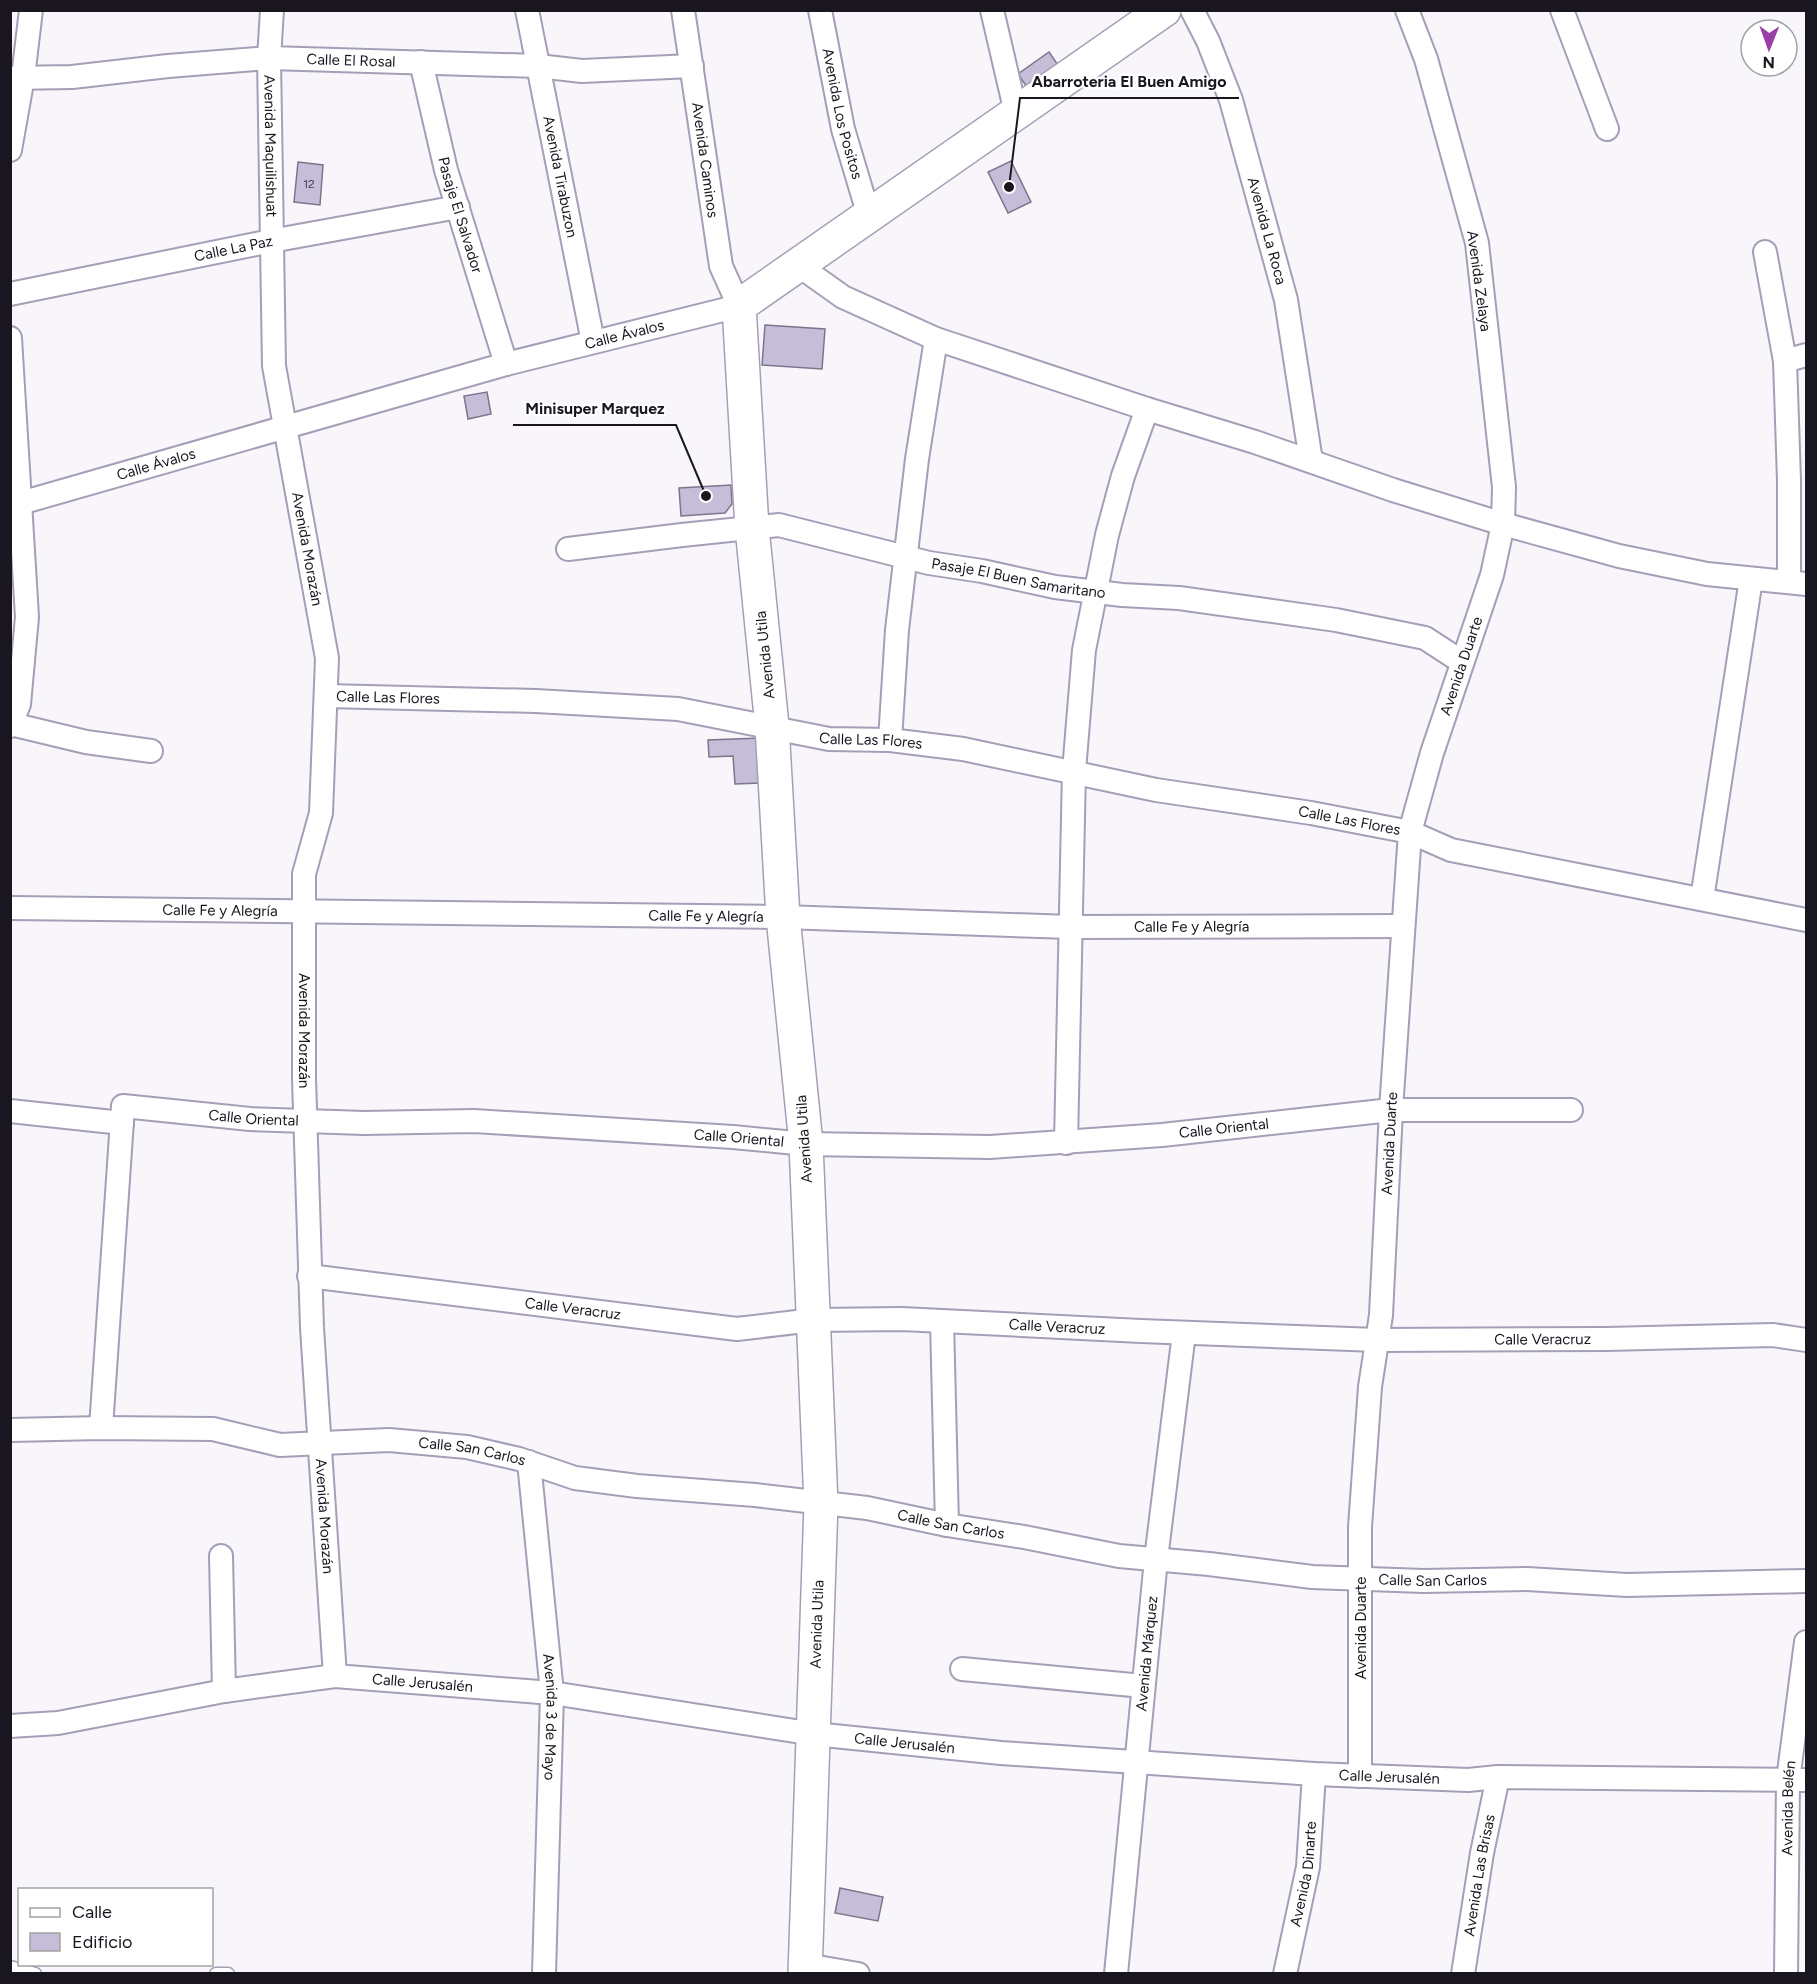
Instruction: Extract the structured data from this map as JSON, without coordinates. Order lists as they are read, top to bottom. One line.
{"streets":{"street":["Calle El Rosal","Avenida Los Positos","Avenida Maquilishuat","Avenida Caminos","Avenida Tirabuzon","Pasaje El Salvador","Avenida La Roca","Calle La Paz","Avenida Zelaya","Calle Ávalos","Avenida Morazán","Pasaje El Buen Samaritano","Avenida Utila","Avenida Duarte","Calle Las Flores","Calle Fe y Alegría","Calle Oriental","Calle Veracruz","Calle San Carlos","Avenida Márquez","Calle Jerusalén","Avenida 3 de Mayo","Avenida Belén","Avenida Dinarte","Avenida Las Brisas"]},"crossings":[["Calle El Rosal","Avenida Maquilishuat"],["Calle El Rosal","Avenida Caminos"],["Calle El Rosal","Avenida Tirabuzon"],["Calle El Rosal","Pasaje El Salvador"],["Avenida Los Positos","Calle Ávalos"],["Avenida Maquilishuat","Calle La Paz"],["Avenida Maquilishuat","Calle Ávalos"],["Avenida Maquilishuat","Avenida Morazán"],["Avenida Caminos","Calle Ávalos"],["Avenida Caminos","Avenida Utila"],["Avenida Tirabuzon","Calle Ávalos"],["Pasaje El Salvador","Calle La Paz"],["Pasaje El Salvador","Calle Ávalos"],["Avenida Zelaya","Avenida Duarte"],["Calle Ávalos","Avenida Morazán"],["Calle Ávalos","Avenida Utila"],["Avenida Morazán","Calle Las Flores"],["Avenida Morazán","Calle Fe y Alegría"],["Avenida Morazán","Calle Oriental"],["Avenida Morazán","Calle Veracruz"],["Avenida Morazán","Calle San Carlos"],["Avenida Morazán","Calle Jerusalén"],["Pasaje El Buen Samaritano","Avenida Utila"],["Pasaje El Buen Samaritano","Avenida Duarte"],["Avenida Utila","Calle Las Flores"],["Avenida Utila","Calle Fe y Alegría"],["Avenida Utila","Calle Oriental"],["Avenida Utila","Calle Veracruz"],["Avenida Utila","Calle San Carlos"],["Avenida Utila","Calle Jerusalén"],["Avenida Duarte","Calle Las Flores"],["Avenida Duarte","Calle Fe y Alegría"],["Avenida Duarte","Calle Oriental"],["Avenida Duarte","Calle Veracruz"],["Avenida Duarte","Calle San Carlos"],["Avenida Duarte","Calle Jerusalén"],["Calle Veracruz","Avenida Márquez"],["Calle San Carlos","Avenida Márquez"],["Calle San Carlos","Avenida 3 de Mayo"],["Avenida Márquez","Calle Jerusalén"],["Calle Jerusalén","Avenida 3 de Mayo"],["Calle Jerusalén","Avenida Belén"],["Calle Jerusalén","Avenida Dinarte"],["Calle Jerusalén","Avenida Las Brisas"]],"places":["Abarroteria El Buen Amigo","Minisuper Marquez"],"house_numbers":["12"],"legend":["Calle","Edificio"],"north":"bottom"}
